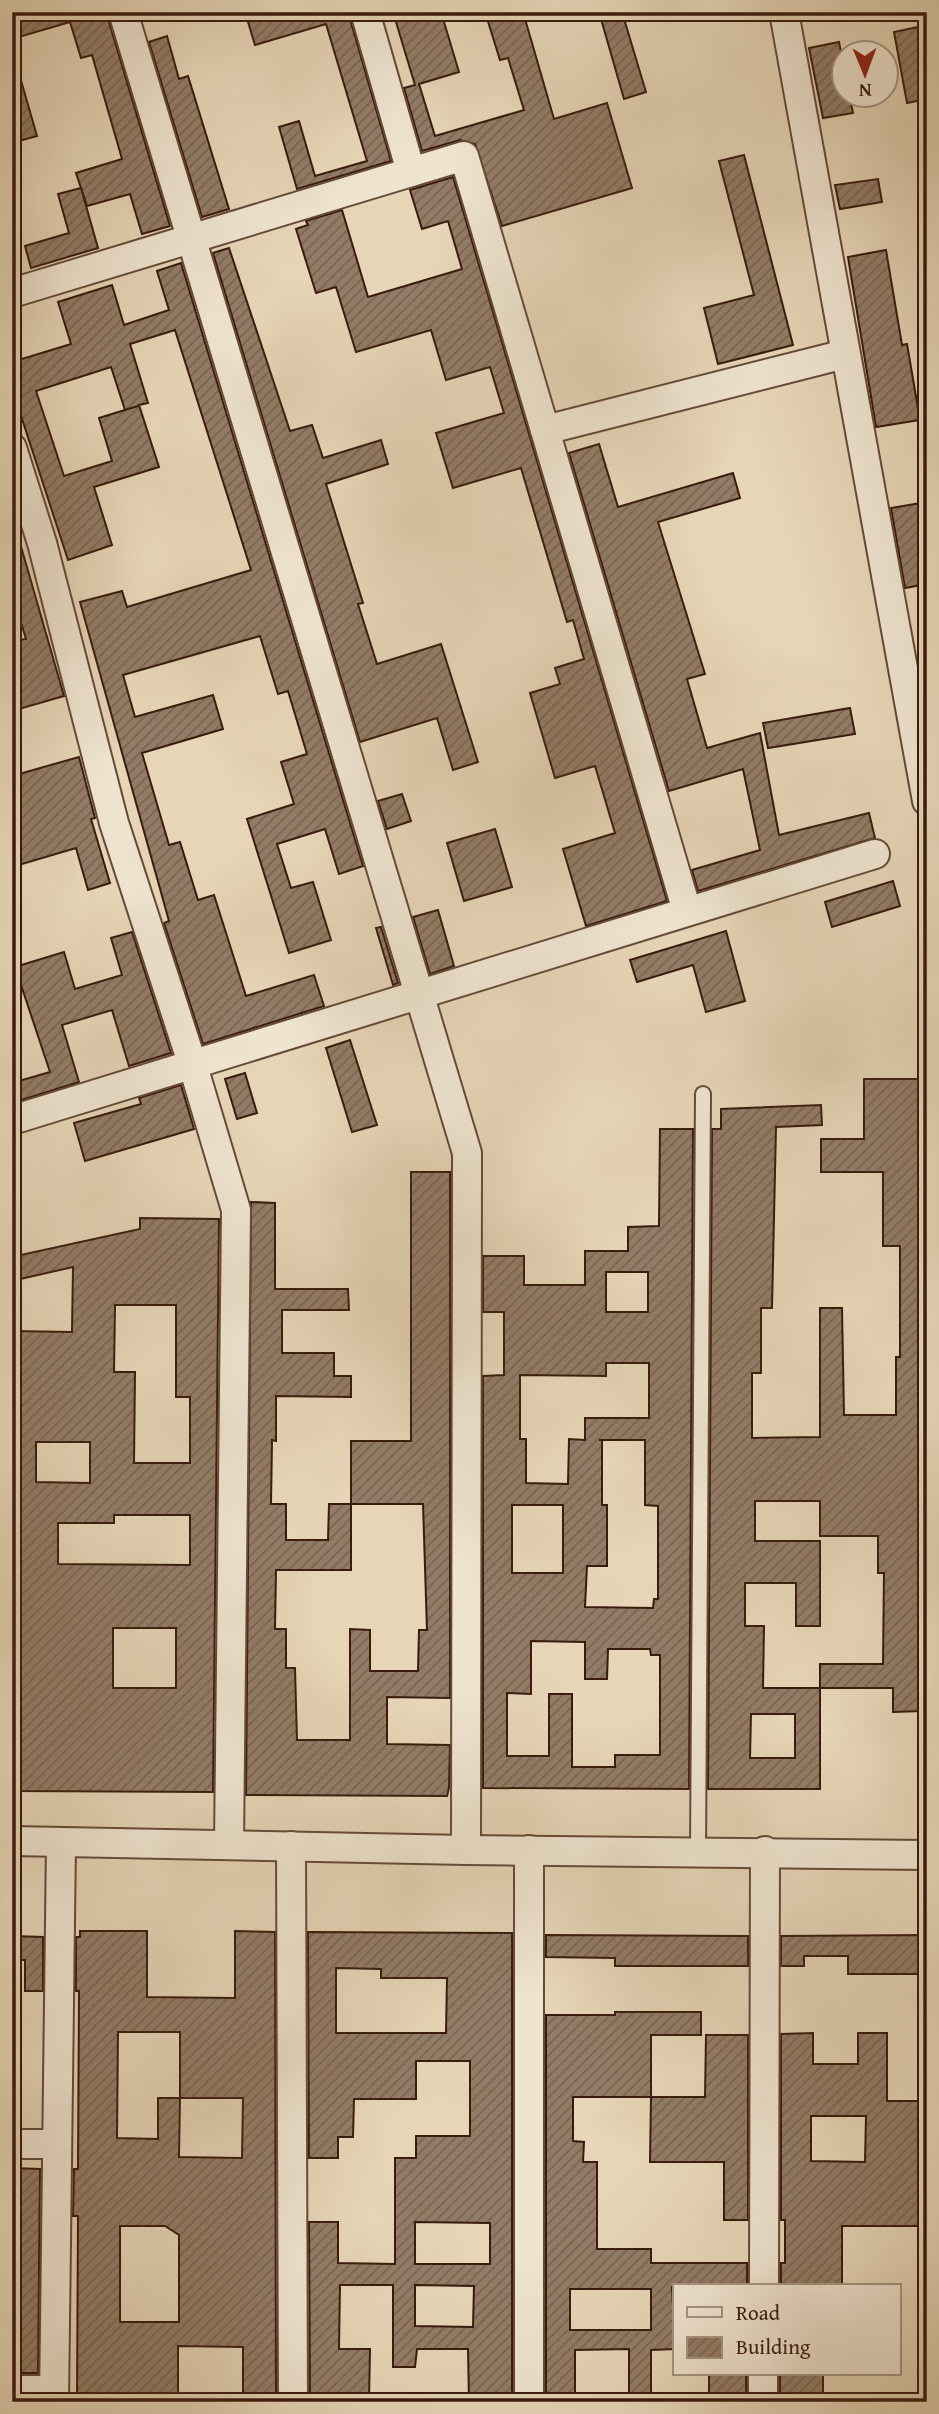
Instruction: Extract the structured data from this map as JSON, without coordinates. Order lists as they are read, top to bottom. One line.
{"legend":["Road","Building"],"north":"bottom"}
